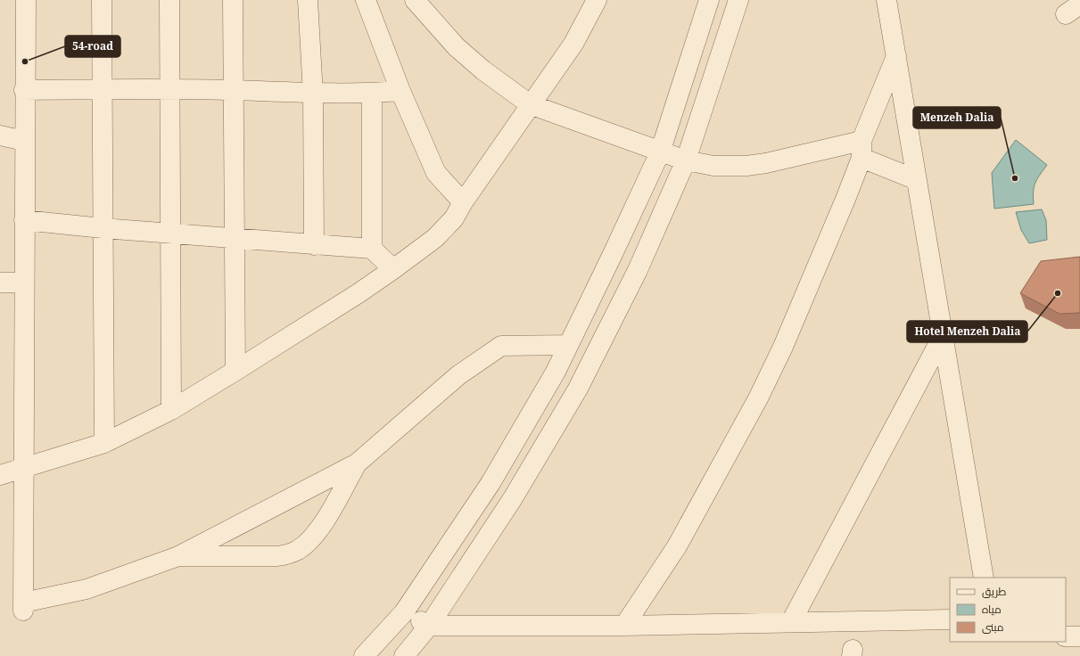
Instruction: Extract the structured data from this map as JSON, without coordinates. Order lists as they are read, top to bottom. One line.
{"places":["54-road","Menzeh Dalia","Hotel Menzeh Dalia"],"legend":["طريق","مياه","مبنى"]}
